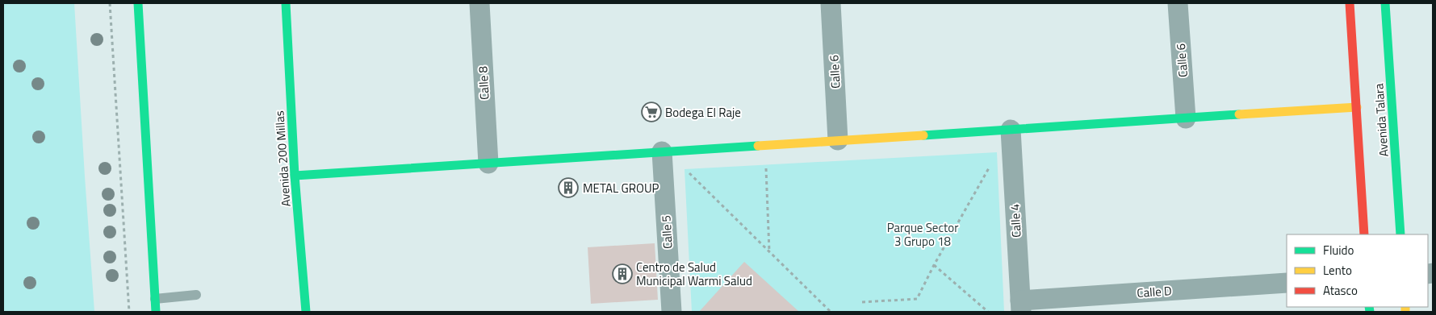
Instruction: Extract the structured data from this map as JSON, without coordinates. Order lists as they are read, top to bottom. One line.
{"streets":{"street":["Calle 6","Calle 8","Avenida Talara","Avenida 200 Millas","Calle 4","Calle 5","Calle D"]},"crossings":[["Calle 4","Calle D"]],"parks":["Parque Sector 3 Grupo 18"],"places":{"supermarket":["Bodega El Raje"],"building":["METAL GROUP","Centro de Salud Municipal Warmi Salud"]},"legend":["Fluido","Lento","Atasco"]}
